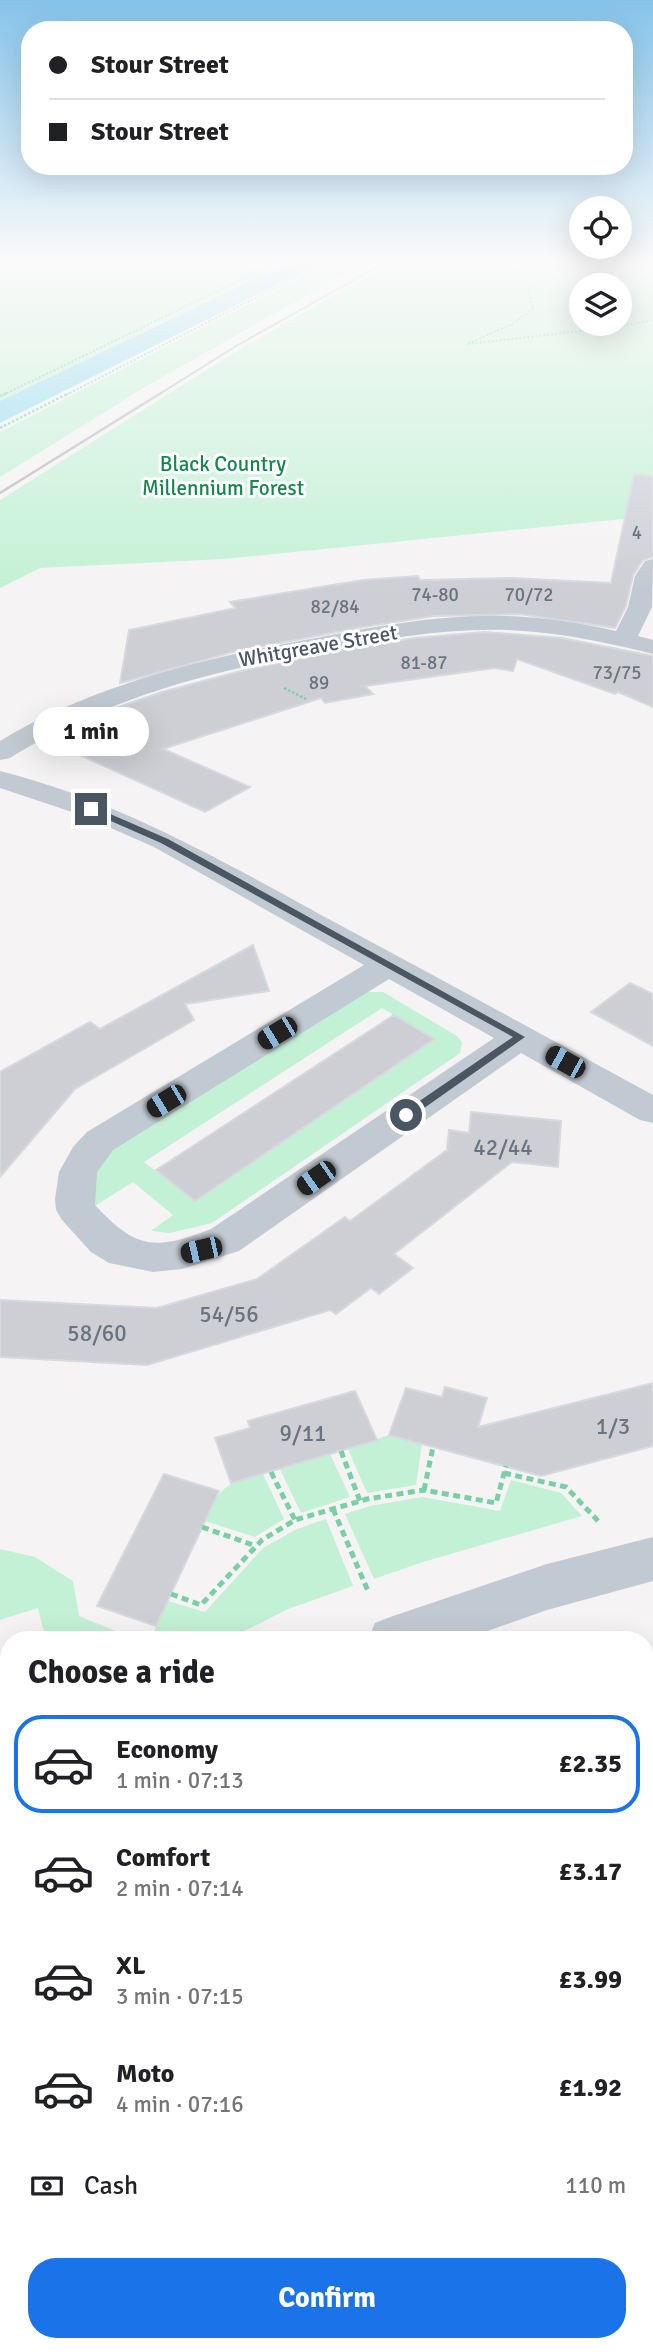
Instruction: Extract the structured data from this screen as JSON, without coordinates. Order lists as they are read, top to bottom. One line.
{"streets":{"street":["Whitgreave Street"]},"parks":["Black Country Millennium Forest"],"house_numbers":["4","74-80","70/72","82/84","81-87","73/75","89","42/44","54/56","58/60","1/3","9/11"],"page":{"banner":["Stour Street","Stour Street"],"bubble":"1 min","heading":"Choose a ride","list":[{"name":"Economy","note":"1 min · 07:13","value":"£2.35"},{"name":"Comfort","note":"2 min · 07:14","value":"£3.17"},{"name":"XL","note":"3 min · 07:15","value":"£3.99"},{"name":"Moto","note":"4 min · 07:16","value":"£1.92"}],"pay":["Cash","110 m"],"buttons":"Confirm"}}
